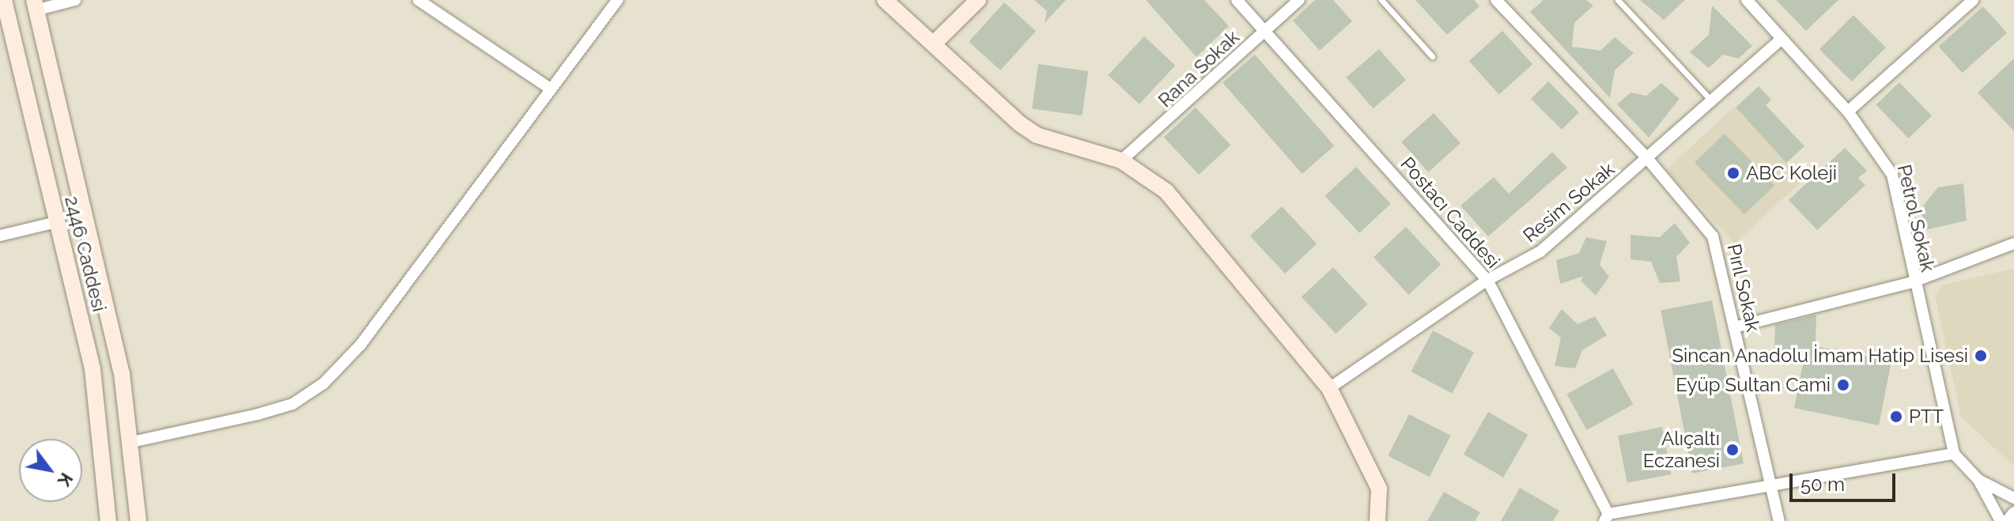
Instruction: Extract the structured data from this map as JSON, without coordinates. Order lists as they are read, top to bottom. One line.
{"streets":{"street":["Rana Sokak","Resim Sokak","Postacı Caddesi","Petrol Sokak","2446 Caddesi","Pırıl Sokak"]},"crossings":[["Rana Sokak","Postacı Caddesi"],["Resim Sokak","Postacı Caddesi"],["Resim Sokak","Petrol Sokak"],["Resim Sokak","Pırıl Sokak"]],"places":["ABC Koleji","Sincan Anadolu İmam Hatip Lisesi","Eyüp Sultan Cami","PTT","Alıçaltı Eczanesi"],"scale_bar":"50 m","north":"bottom right"}
